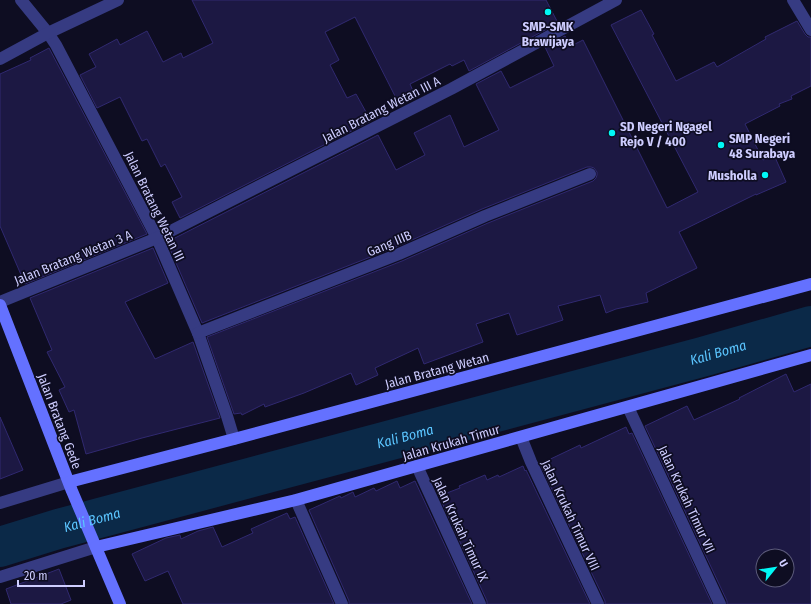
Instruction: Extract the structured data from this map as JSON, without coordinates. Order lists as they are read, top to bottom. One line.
{"streets":{"street":["Jalan Bratang Wetan III A","Jalan Bratang Wetan III","Gang IIIB","Jalan Bratang Wetan 3 A","Jalan Bratang Wetan","Jalan Bratang Gede","Jalan Krukah Timur","Jalan Krukah Timur VII","Jalan Krukah Timur VIII","Jalan Krukah Timur IX"]},"crossings":[["Jalan Bratang Wetan III A","Jalan Bratang Wetan III"],["Jalan Bratang Wetan III A","Jalan Bratang Wetan 3 A"],["Jalan Bratang Wetan III","Gang IIIB"],["Jalan Bratang Wetan III","Jalan Bratang Wetan 3 A"],["Jalan Bratang Wetan III","Jalan Bratang Wetan"],["Jalan Bratang Wetan","Jalan Bratang Gede"],["Jalan Bratang Gede","Jalan Krukah Timur"],["Jalan Krukah Timur","Jalan Krukah Timur VII"],["Jalan Krukah Timur","Jalan Krukah Timur VIII"],["Jalan Krukah Timur","Jalan Krukah Timur IX"]],"water":["Kali Boma"],"places":["SMP-SMK Brawijaya","SD Negeri Ngagel Rejo V / 400","SMP Negeri 48 Surabaya","Musholla"],"scale_bar":"20 m","north":"top right"}
